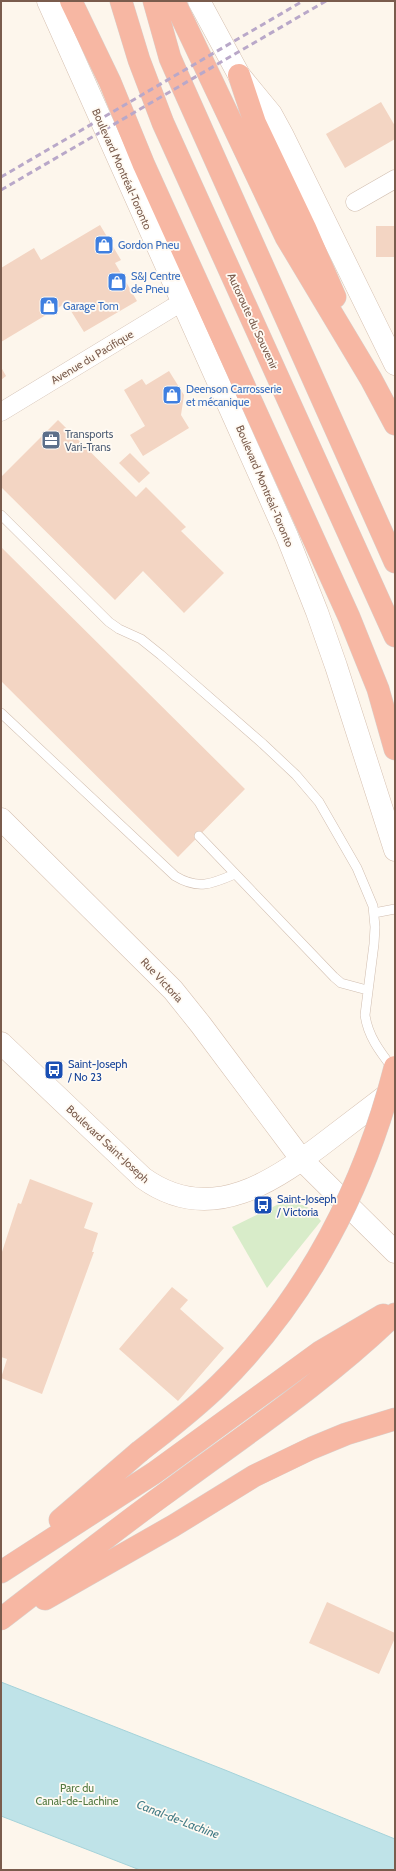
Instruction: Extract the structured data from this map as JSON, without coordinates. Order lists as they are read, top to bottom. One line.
{"streets":{"highway":["Autoroute du Souvenir"],"main road":["Boulevard Montréal-Toronto","Rue Victoria","Boulevard Saint-Joseph"],"street":["Avenue du Pacifique"]},"crossings":[["Boulevard Montréal-Toronto","Avenue du Pacifique"],["Rue Victoria","Boulevard Saint-Joseph"]],"water":["Canal-de-Lachine"],"parks":["Parc du Canal-de-Lachine"],"places":{"shop":["Gordon Pneu","S&J Centre de Pneu","Garage Tom","Deenson Carrosserie et mécanique"],"office":["Transports Vari-Trans"],"bus stop":["Saint-Joseph / No 23","Saint-Joseph / Victoria"]}}
